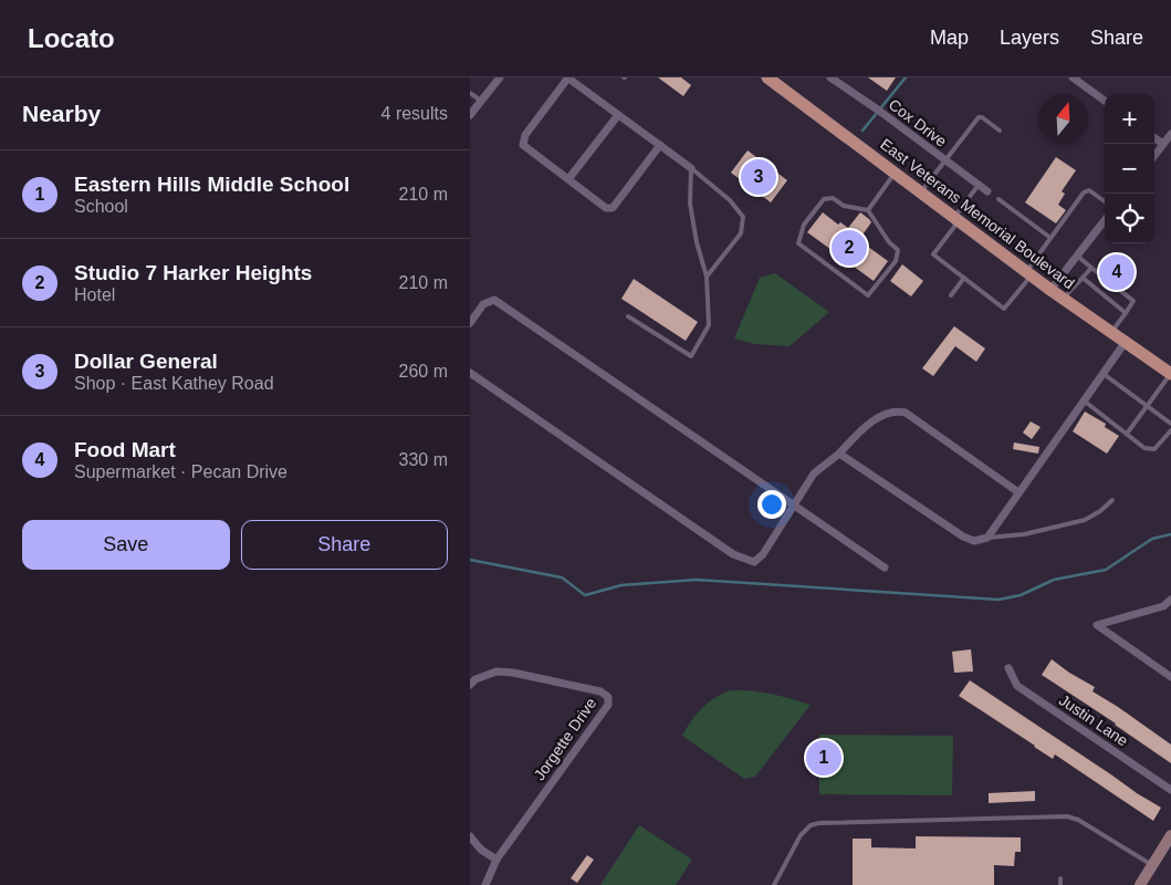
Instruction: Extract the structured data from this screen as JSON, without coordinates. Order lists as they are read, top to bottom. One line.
{"streets":{"main road":["East Veterans Memorial Boulevard"],"street":["Cox Drive","Justin Lane","Jorgette Drive"]},"north":"top","page":{"header":"Locato","nav":["Map","Layers","Share"],"heading":["Nearby","4 results"],"map_buttons":["+","−"],"list":[{"mark":"1","name":"Eastern Hills Middle School","note":"School","value":"210 m"},{"mark":"2","name":"Studio 7 Harker Heights","note":"Hotel","value":"210 m"},{"mark":"3","name":"Dollar General","note":"Shop · East Kathey Road","value":"260 m"},{"mark":"4","name":"Food Mart","note":"Supermarket · Pecan Drive","value":"330 m"}],"pins":["3","2","4","1"],"buttons":["Save","Share"]}}
